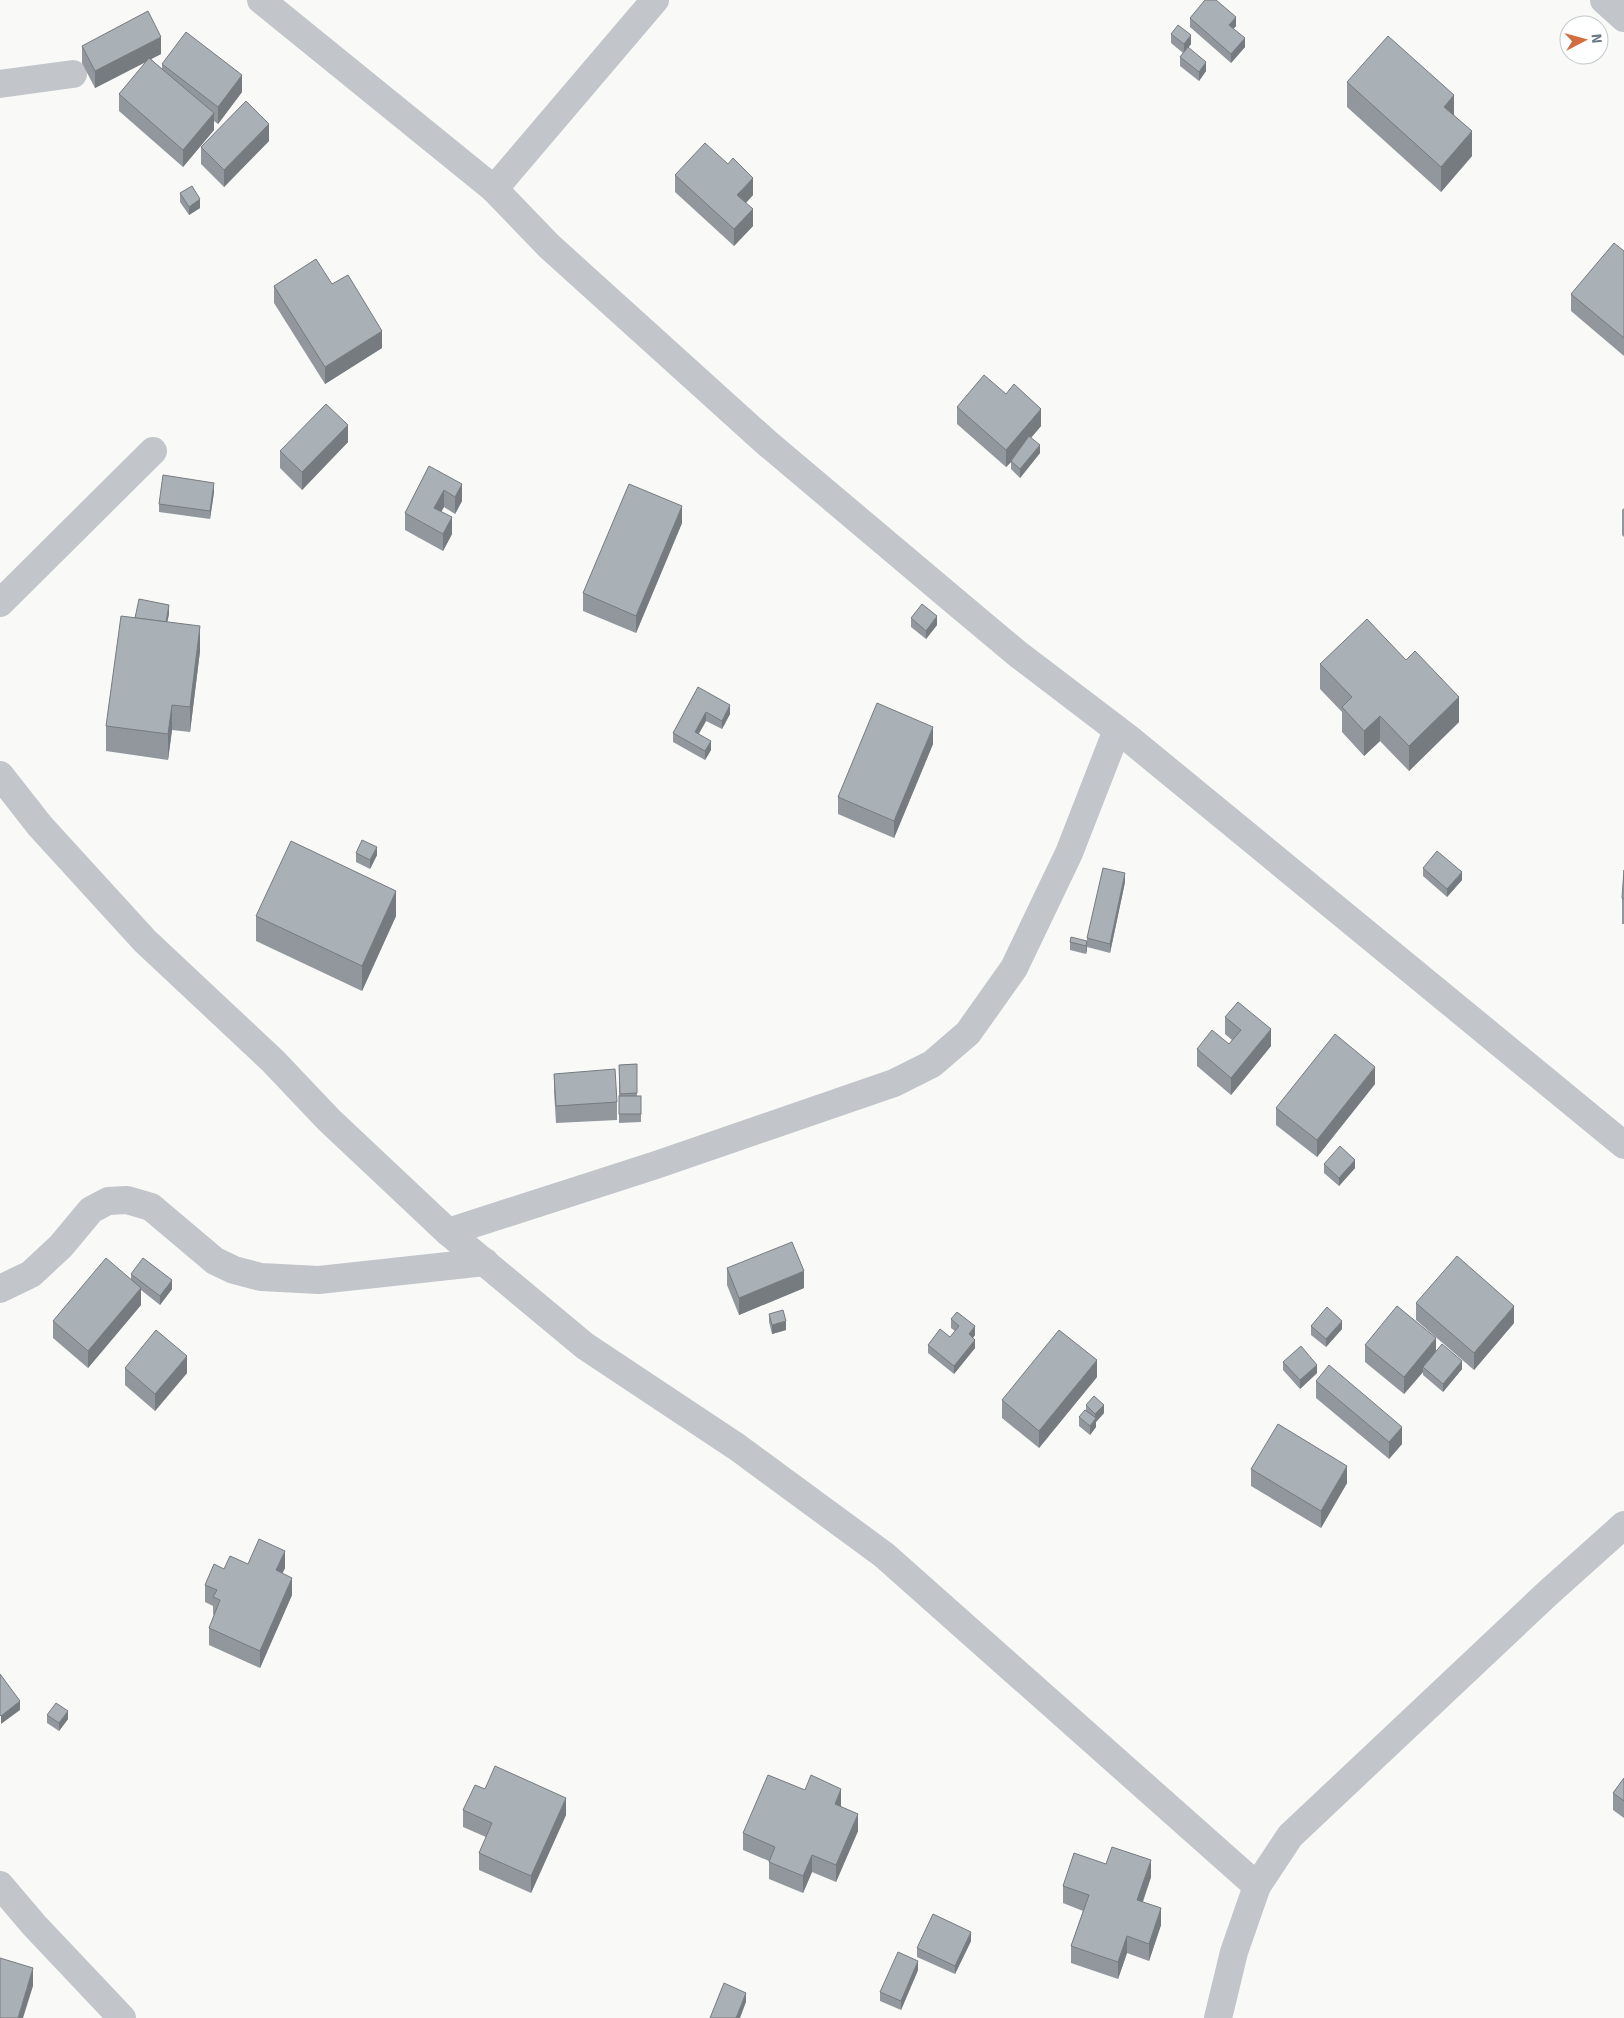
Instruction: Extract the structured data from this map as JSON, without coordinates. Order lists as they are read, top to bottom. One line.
{"north":"right"}
